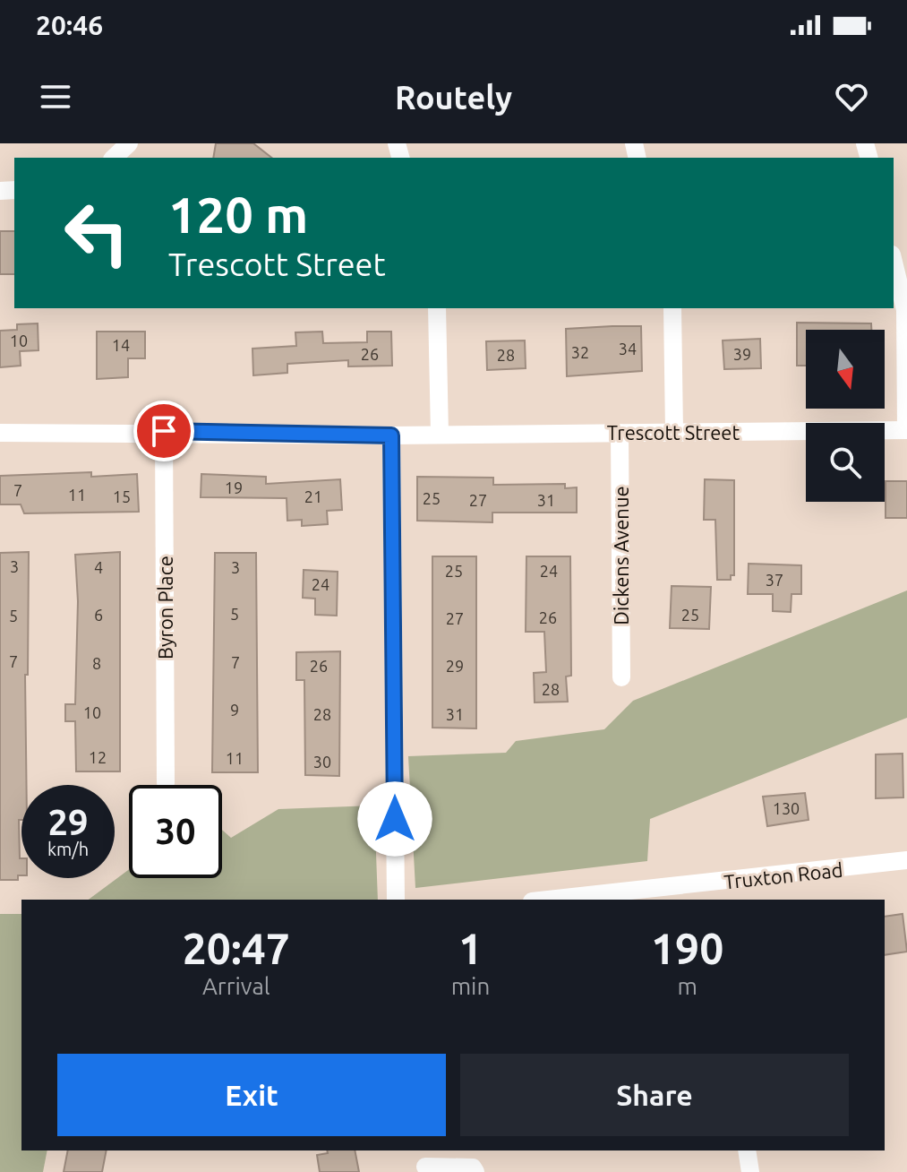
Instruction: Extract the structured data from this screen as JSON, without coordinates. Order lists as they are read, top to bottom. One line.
{"streets":{"street":["Trescott Street","Dickens Avenue","Byron Place","Truxton Road"]},"crossings":[["Trescott Street","Dickens Avenue"]],"house_numbers":["10","14","34","32","26","39","28","19","7","11","15","21","25","27","31","3","4","3","25","24","37","24","5","6","25","5","26","27","7","7","8","26","29","28","9","10","28","31","12","11","30","130"],"north":"bottom","page":{"status":"20:46","header":"Routely","turn":["120 m","Trescott Street"],"speed":"29 km/h","limit":"30","eta":["20:47","Arrival","1","min","190","m"],"buttons":["Exit","Share"]}}
